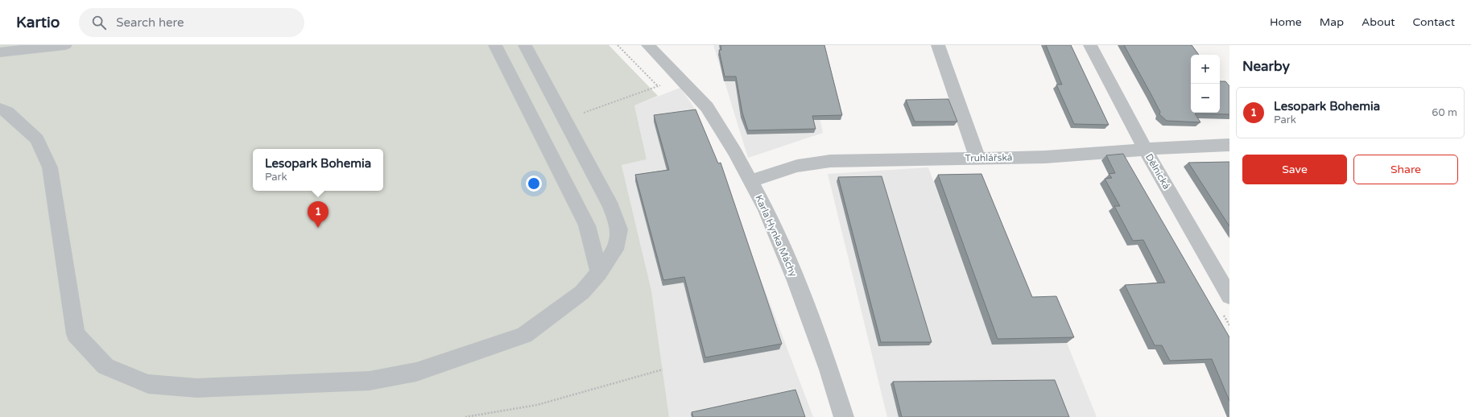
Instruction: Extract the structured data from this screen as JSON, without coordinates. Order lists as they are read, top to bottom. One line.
{"streets":{"street":["Truhlářská","Dělnická","Karla Hynka Máchy"]},"crossings":[["Truhlářská","Dělnická"],["Truhlářská","Karla Hynka Máchy"]],"page":{"header":"Kartio","search":"Search here","nav":["Home","Map","About","Contact"],"heading":"Nearby","map_buttons":["+","−"],"list":[{"mark":"1","name":"Lesopark Bohemia","note":"Park","value":"60 m"}],"buttons":["Save","Share"],"popup":["Lesopark Bohemia","Park"],"pins":"1"}}
